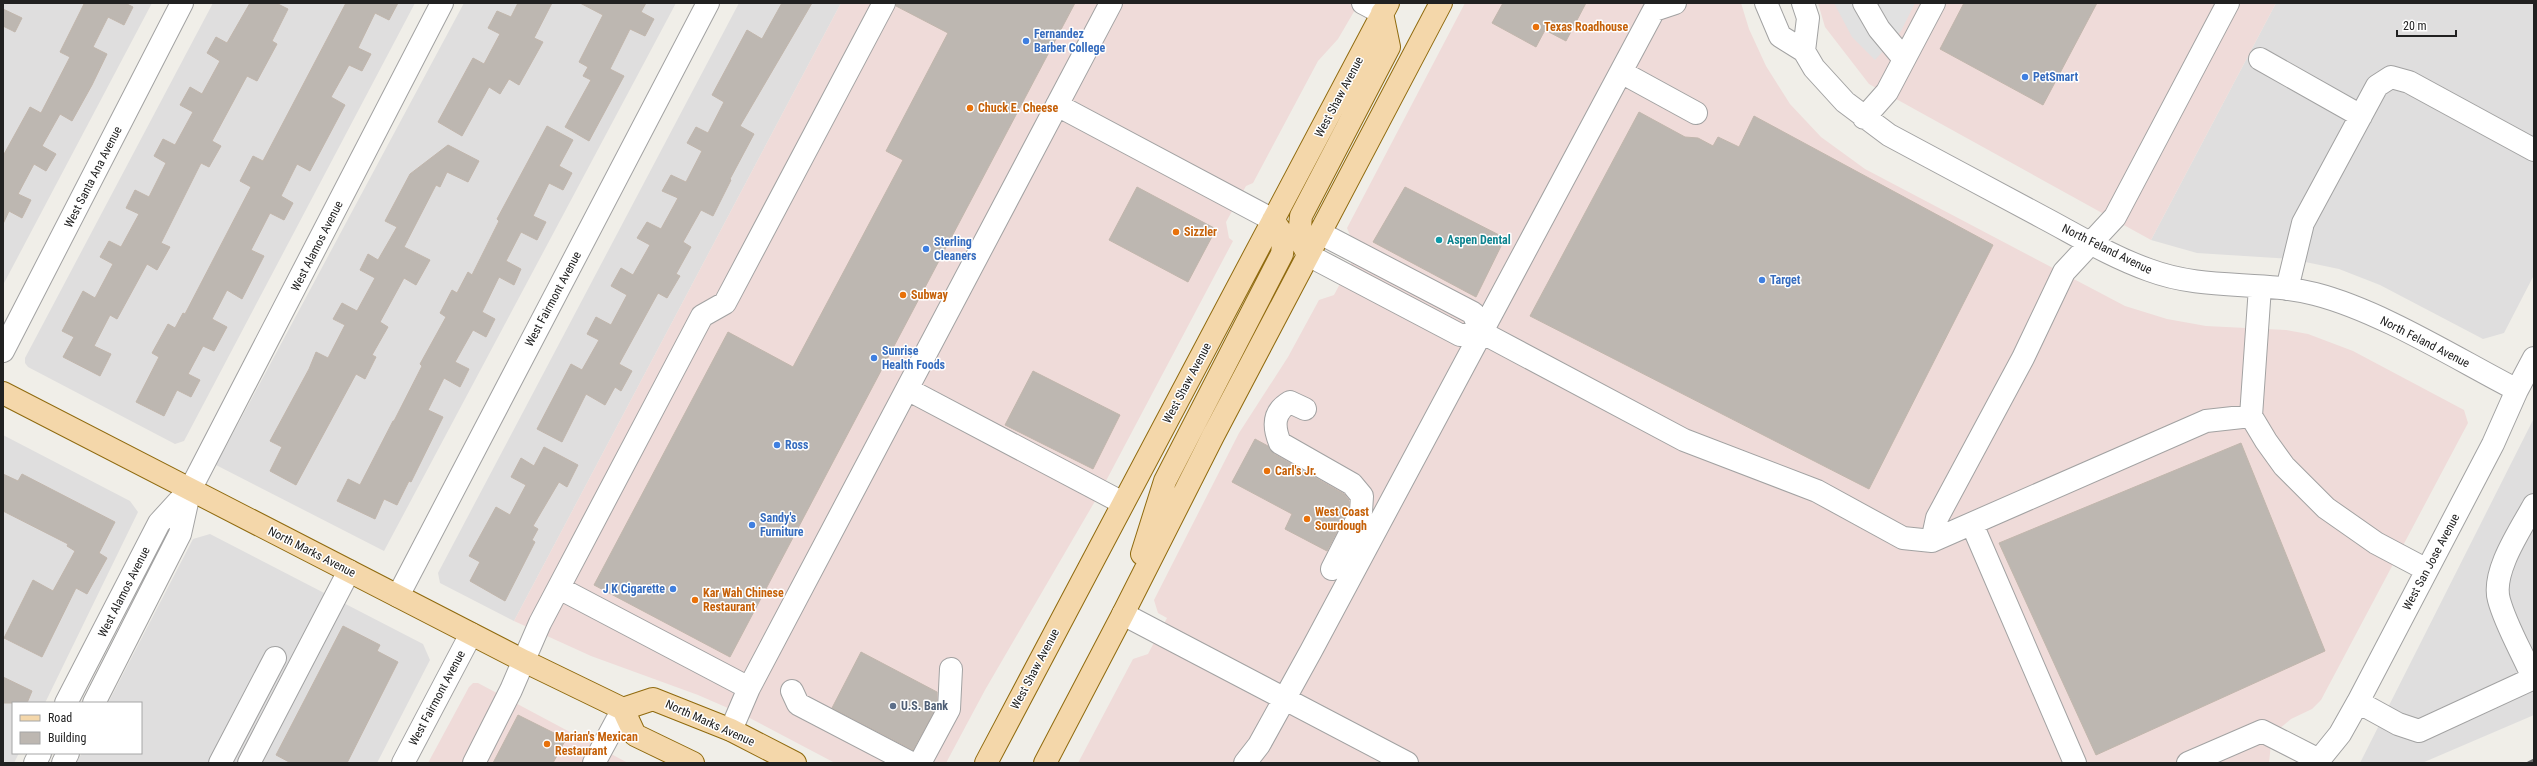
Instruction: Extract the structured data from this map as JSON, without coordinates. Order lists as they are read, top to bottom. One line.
{"streets":{"main road":["West Shaw Avenue","North Marks Avenue"],"street":["West Santa Ana Avenue","West Alamos Avenue","North Feland Avenue","West Fairmont Avenue","West San Jose Avenue"]},"crossings":[["West Alamos Avenue","North Marks Avenue"],["North Feland Avenue","West San Jose Avenue"],["West Fairmont Avenue","North Marks Avenue"]],"places":["Texas Roadhouse","Fernandez Barber College","PetSmart","Chuck E. Cheese","Sizzler","Aspen Dental","Sterling Cleaners","Target","Subway","Sunrise Health Foods","Ross","Carl's Jr.","West Coast Sourdough","Sandy's Furniture","J K Cigarette","Kar Wah Chinese Restaurant","U.S. Bank","Marian's Mexican Restaurant"],"legend":["Road","Building"],"scale_bar":"20 m"}
